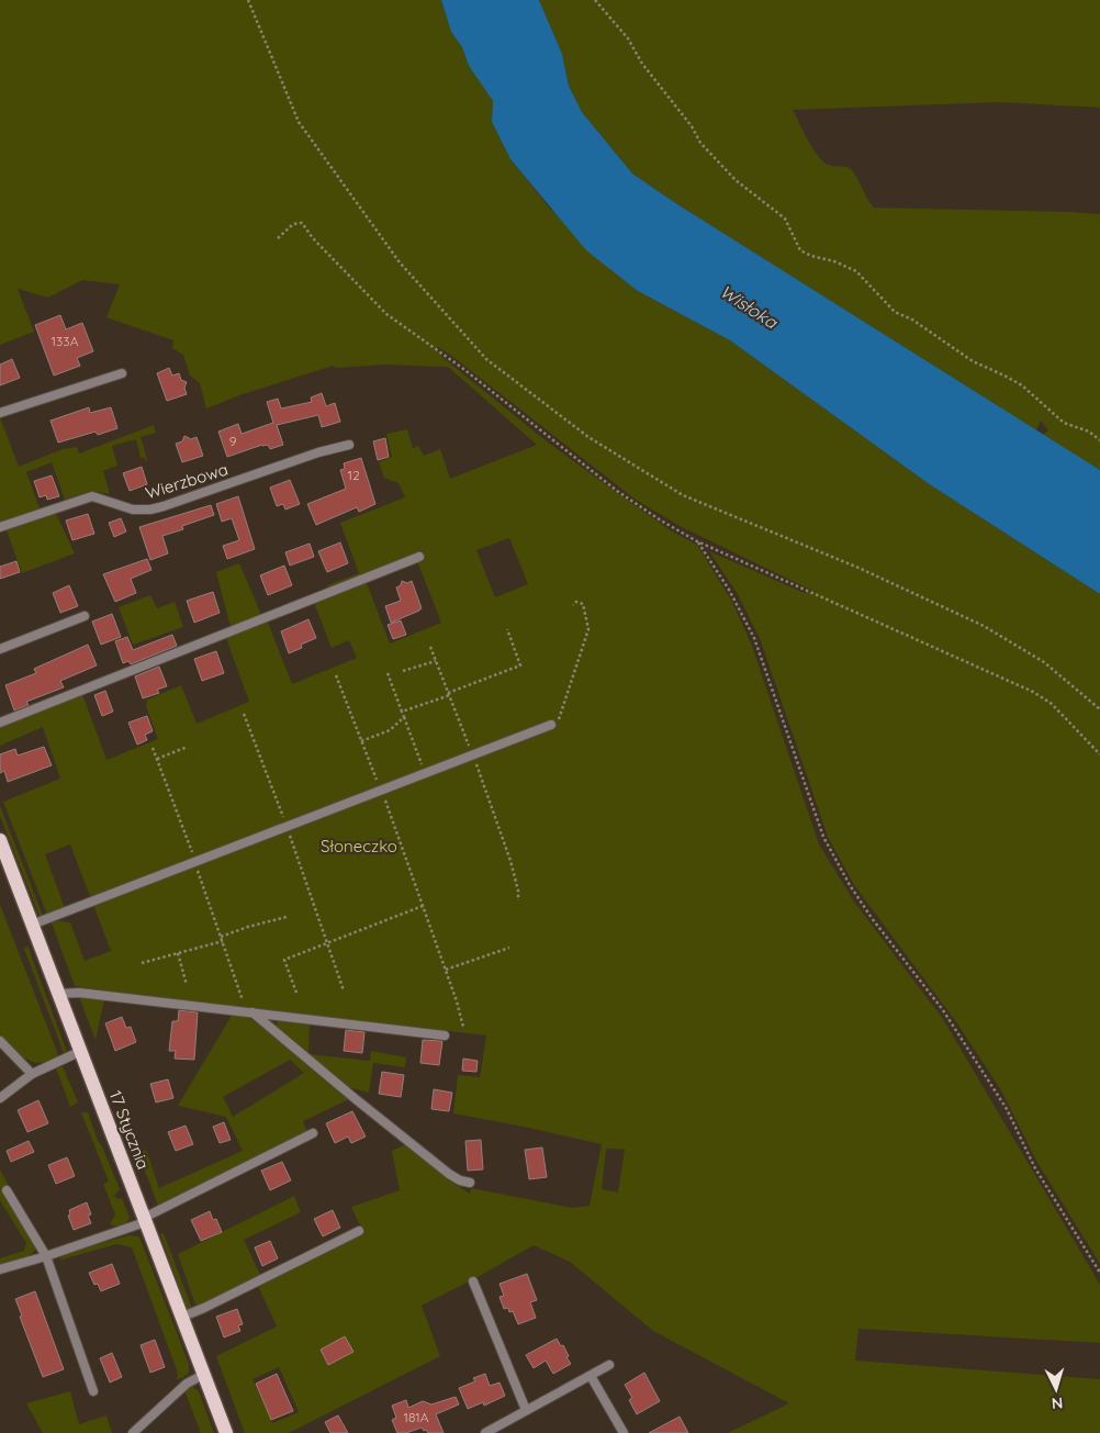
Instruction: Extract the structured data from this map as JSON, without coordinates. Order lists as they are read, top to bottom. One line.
{"streets":{"main road":["17 Stycznia"],"lane":["Wierzbowa"]},"water":["Wisłoka"],"parks":["Słoneczko"],"house_numbers":["133A","9","12","181A"],"north":"bottom"}
